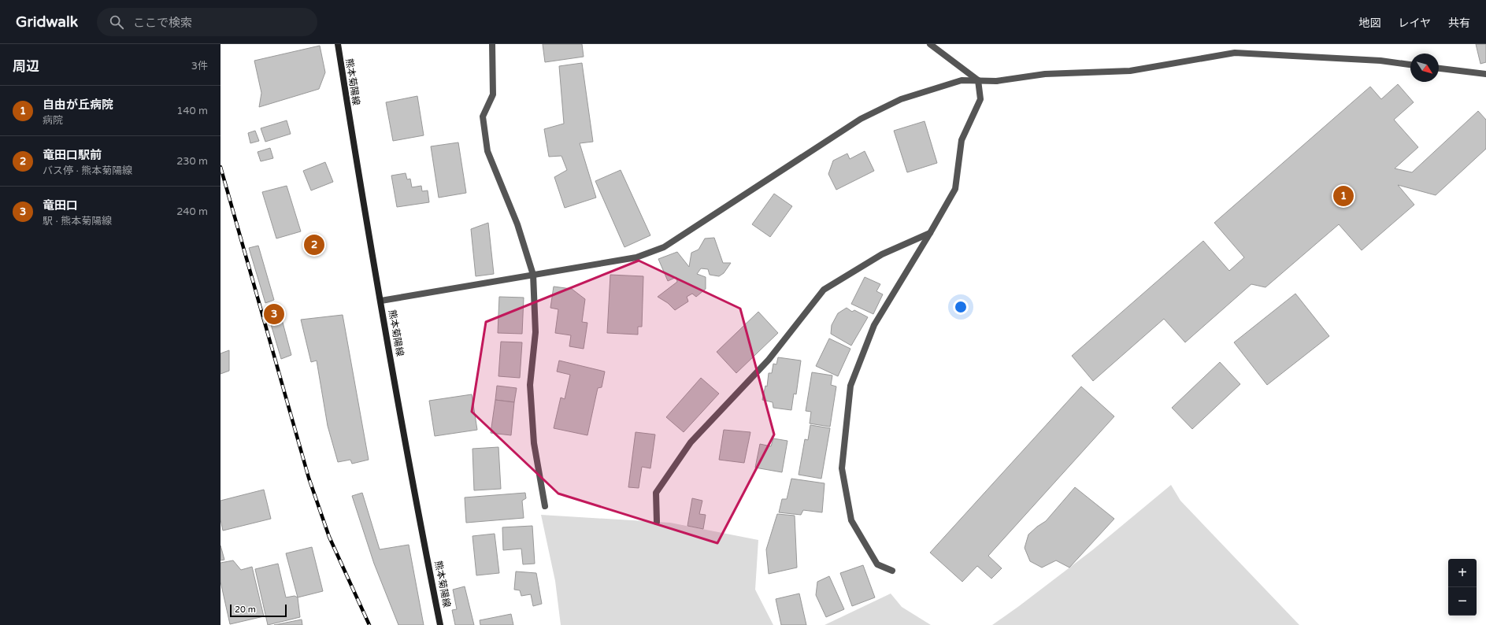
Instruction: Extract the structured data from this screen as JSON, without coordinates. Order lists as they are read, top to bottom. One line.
{"streets":{"main road":["熊本菊陽線"]},"scale_bar":"20 m","north":"bottom right","page":{"header":"Gridwalk","search":"ここで検索","nav":["地図","レイヤ","共有"],"heading":["周辺","3件"],"list":[{"mark":"1","name":"自由が丘病院","note":"病院","value":"140 m"},{"mark":"2","name":"竜田口駅前","note":"バス停 · 熊本菊陽線","value":"230 m"},{"mark":"3","name":"竜田口","note":"駅 · 熊本菊陽線","value":"240 m"}],"pins":["1","2","3"],"map_buttons":["+","−"],"scale":"20 m"}}
